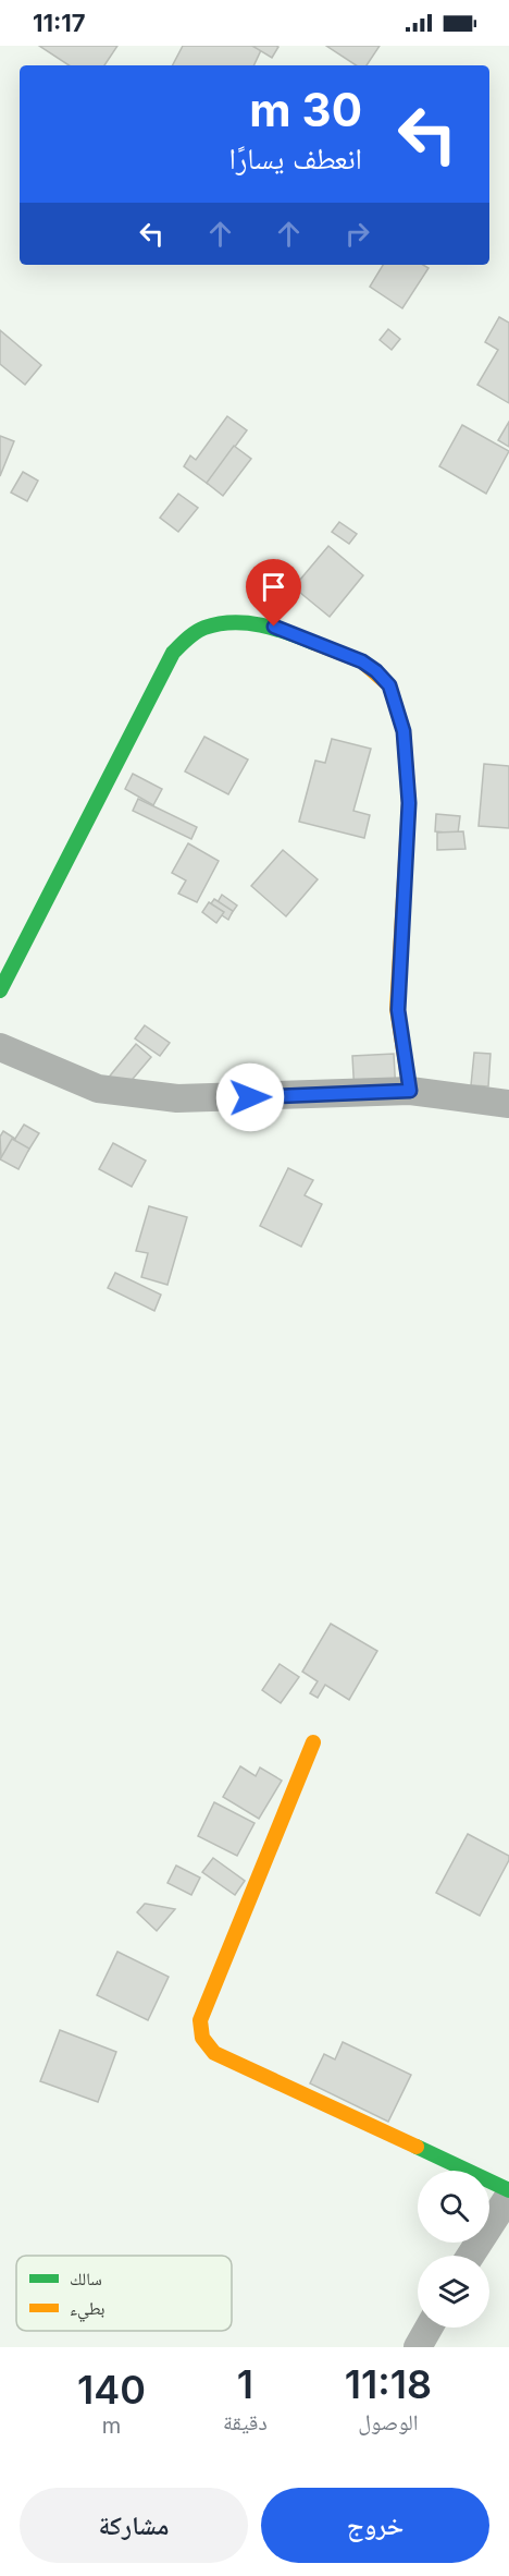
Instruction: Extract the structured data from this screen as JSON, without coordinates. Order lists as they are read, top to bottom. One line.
{"legend":["سالك","بطيء"],"page":{"status":"11:17","turn":["30 m","انعطف يسارًا"],"eta":["11:18","الوصول","1","دقيقة","140","m"],"buttons":["خروج","مشاركة"]}}
